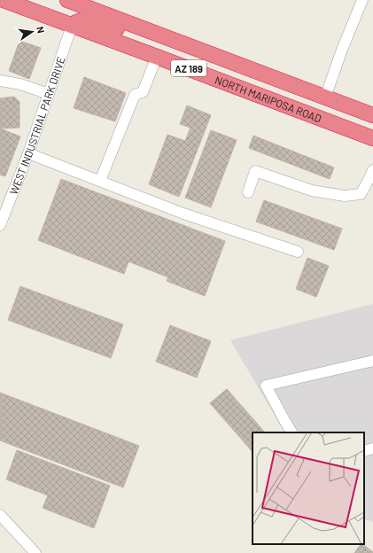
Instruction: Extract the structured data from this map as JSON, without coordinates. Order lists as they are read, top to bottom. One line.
{"streets":{"highway":["AZ 189","NORTH MARIPOSA ROAD"],"street":["WEST INDUSTRIAL PARK DRIVE"]},"crossings":[["NORTH MARIPOSA ROAD","WEST INDUSTRIAL PARK DRIVE"]],"north":"right"}
